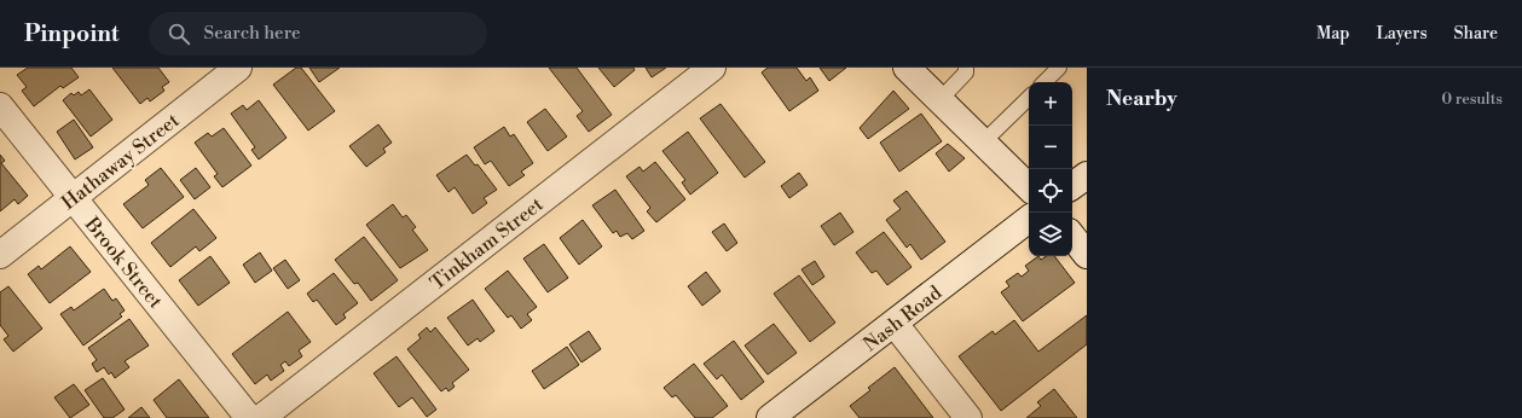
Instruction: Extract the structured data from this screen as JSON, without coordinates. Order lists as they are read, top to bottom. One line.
{"streets":{"street":["Hathaway Street","Tinkham Street","Brook Street","Nash Road"]},"crossings":[["Hathaway Street","Brook Street"]],"page":{"header":"Pinpoint","search":"Search here","nav":["Map","Layers","Share"],"heading":["Nearby","0 results"],"map_buttons":["+","−"]}}
